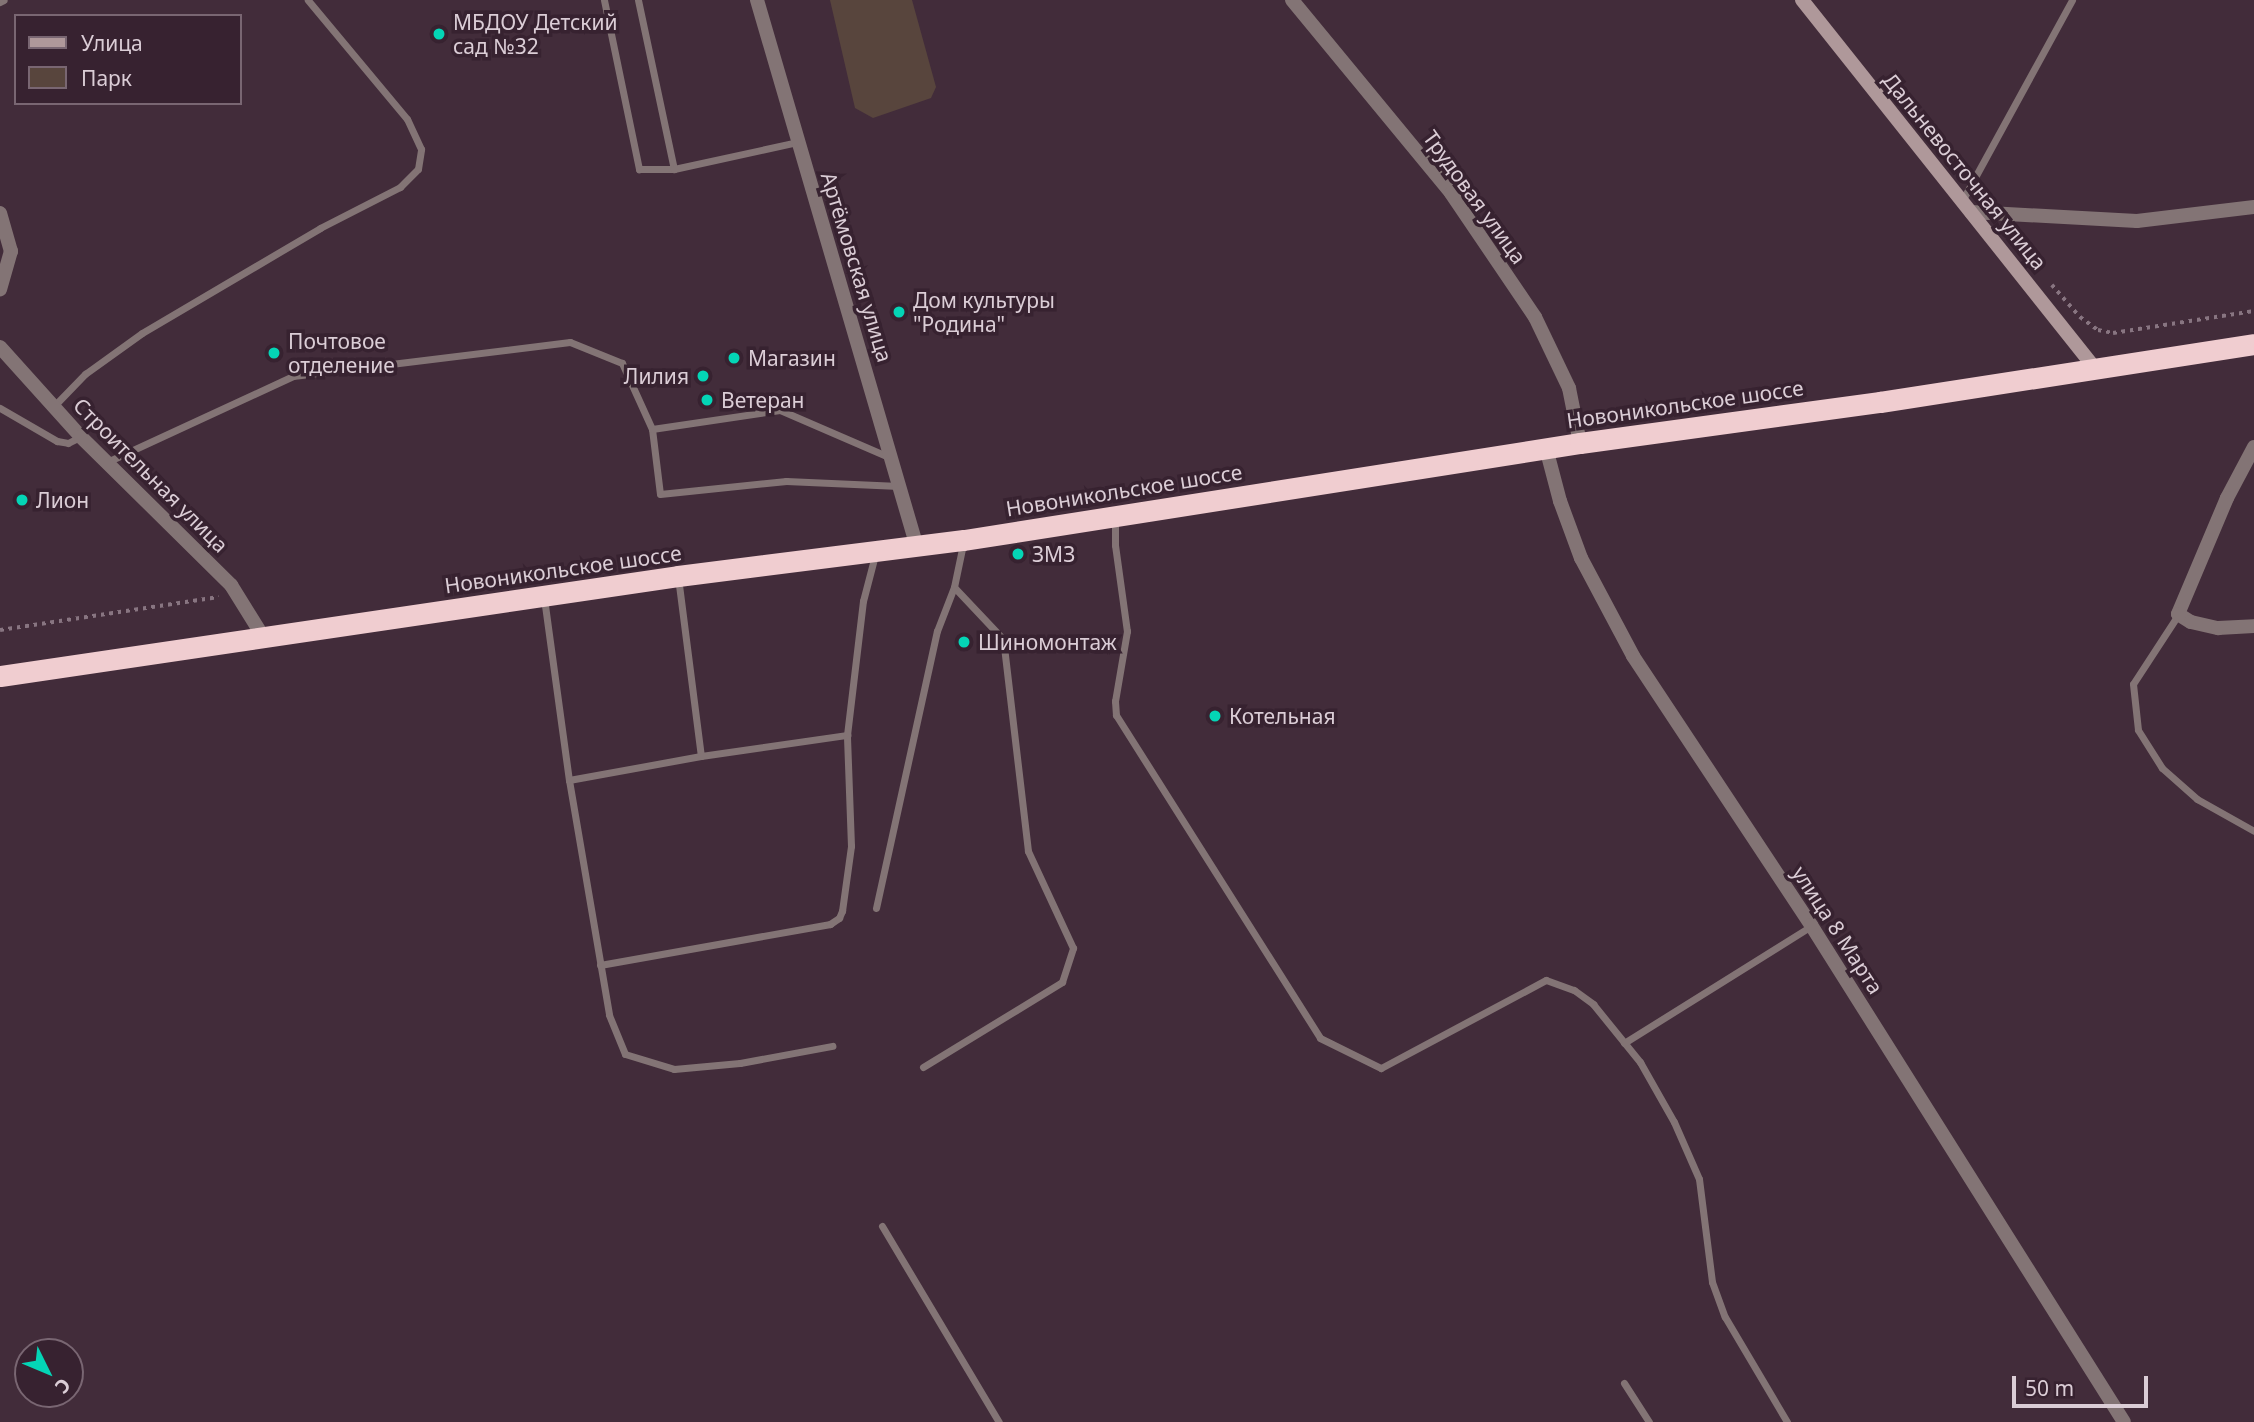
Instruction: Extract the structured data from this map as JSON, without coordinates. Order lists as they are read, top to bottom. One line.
{"streets":{"highway":["Новоникольское шоссе"],"main road":["Дальневосточная улица"],"street":["Трудовая улица","Артёмовская улица","Строительная улица","улица 8 Марта"]},"crossings":[["Дальневосточная улица","Новоникольское шоссе"],["Трудовая улица","Новоникольское шоссе"],["Артёмовская улица","Новоникольское шоссе"],["Новоникольское шоссе","Строительная улица"],["Новоникольское шоссе","улица 8 Марта"]],"places":["МБДОУ Детский сад №32","Дом культуры \"Родина\"","Почтовое отделение","Магазин","Лилия","Ветеран","Лион","ЗМЗ","Шиномонтаж","Котельная"],"legend":["Улица","Парк"],"scale_bar":"50 m","north":"bottom right"}
